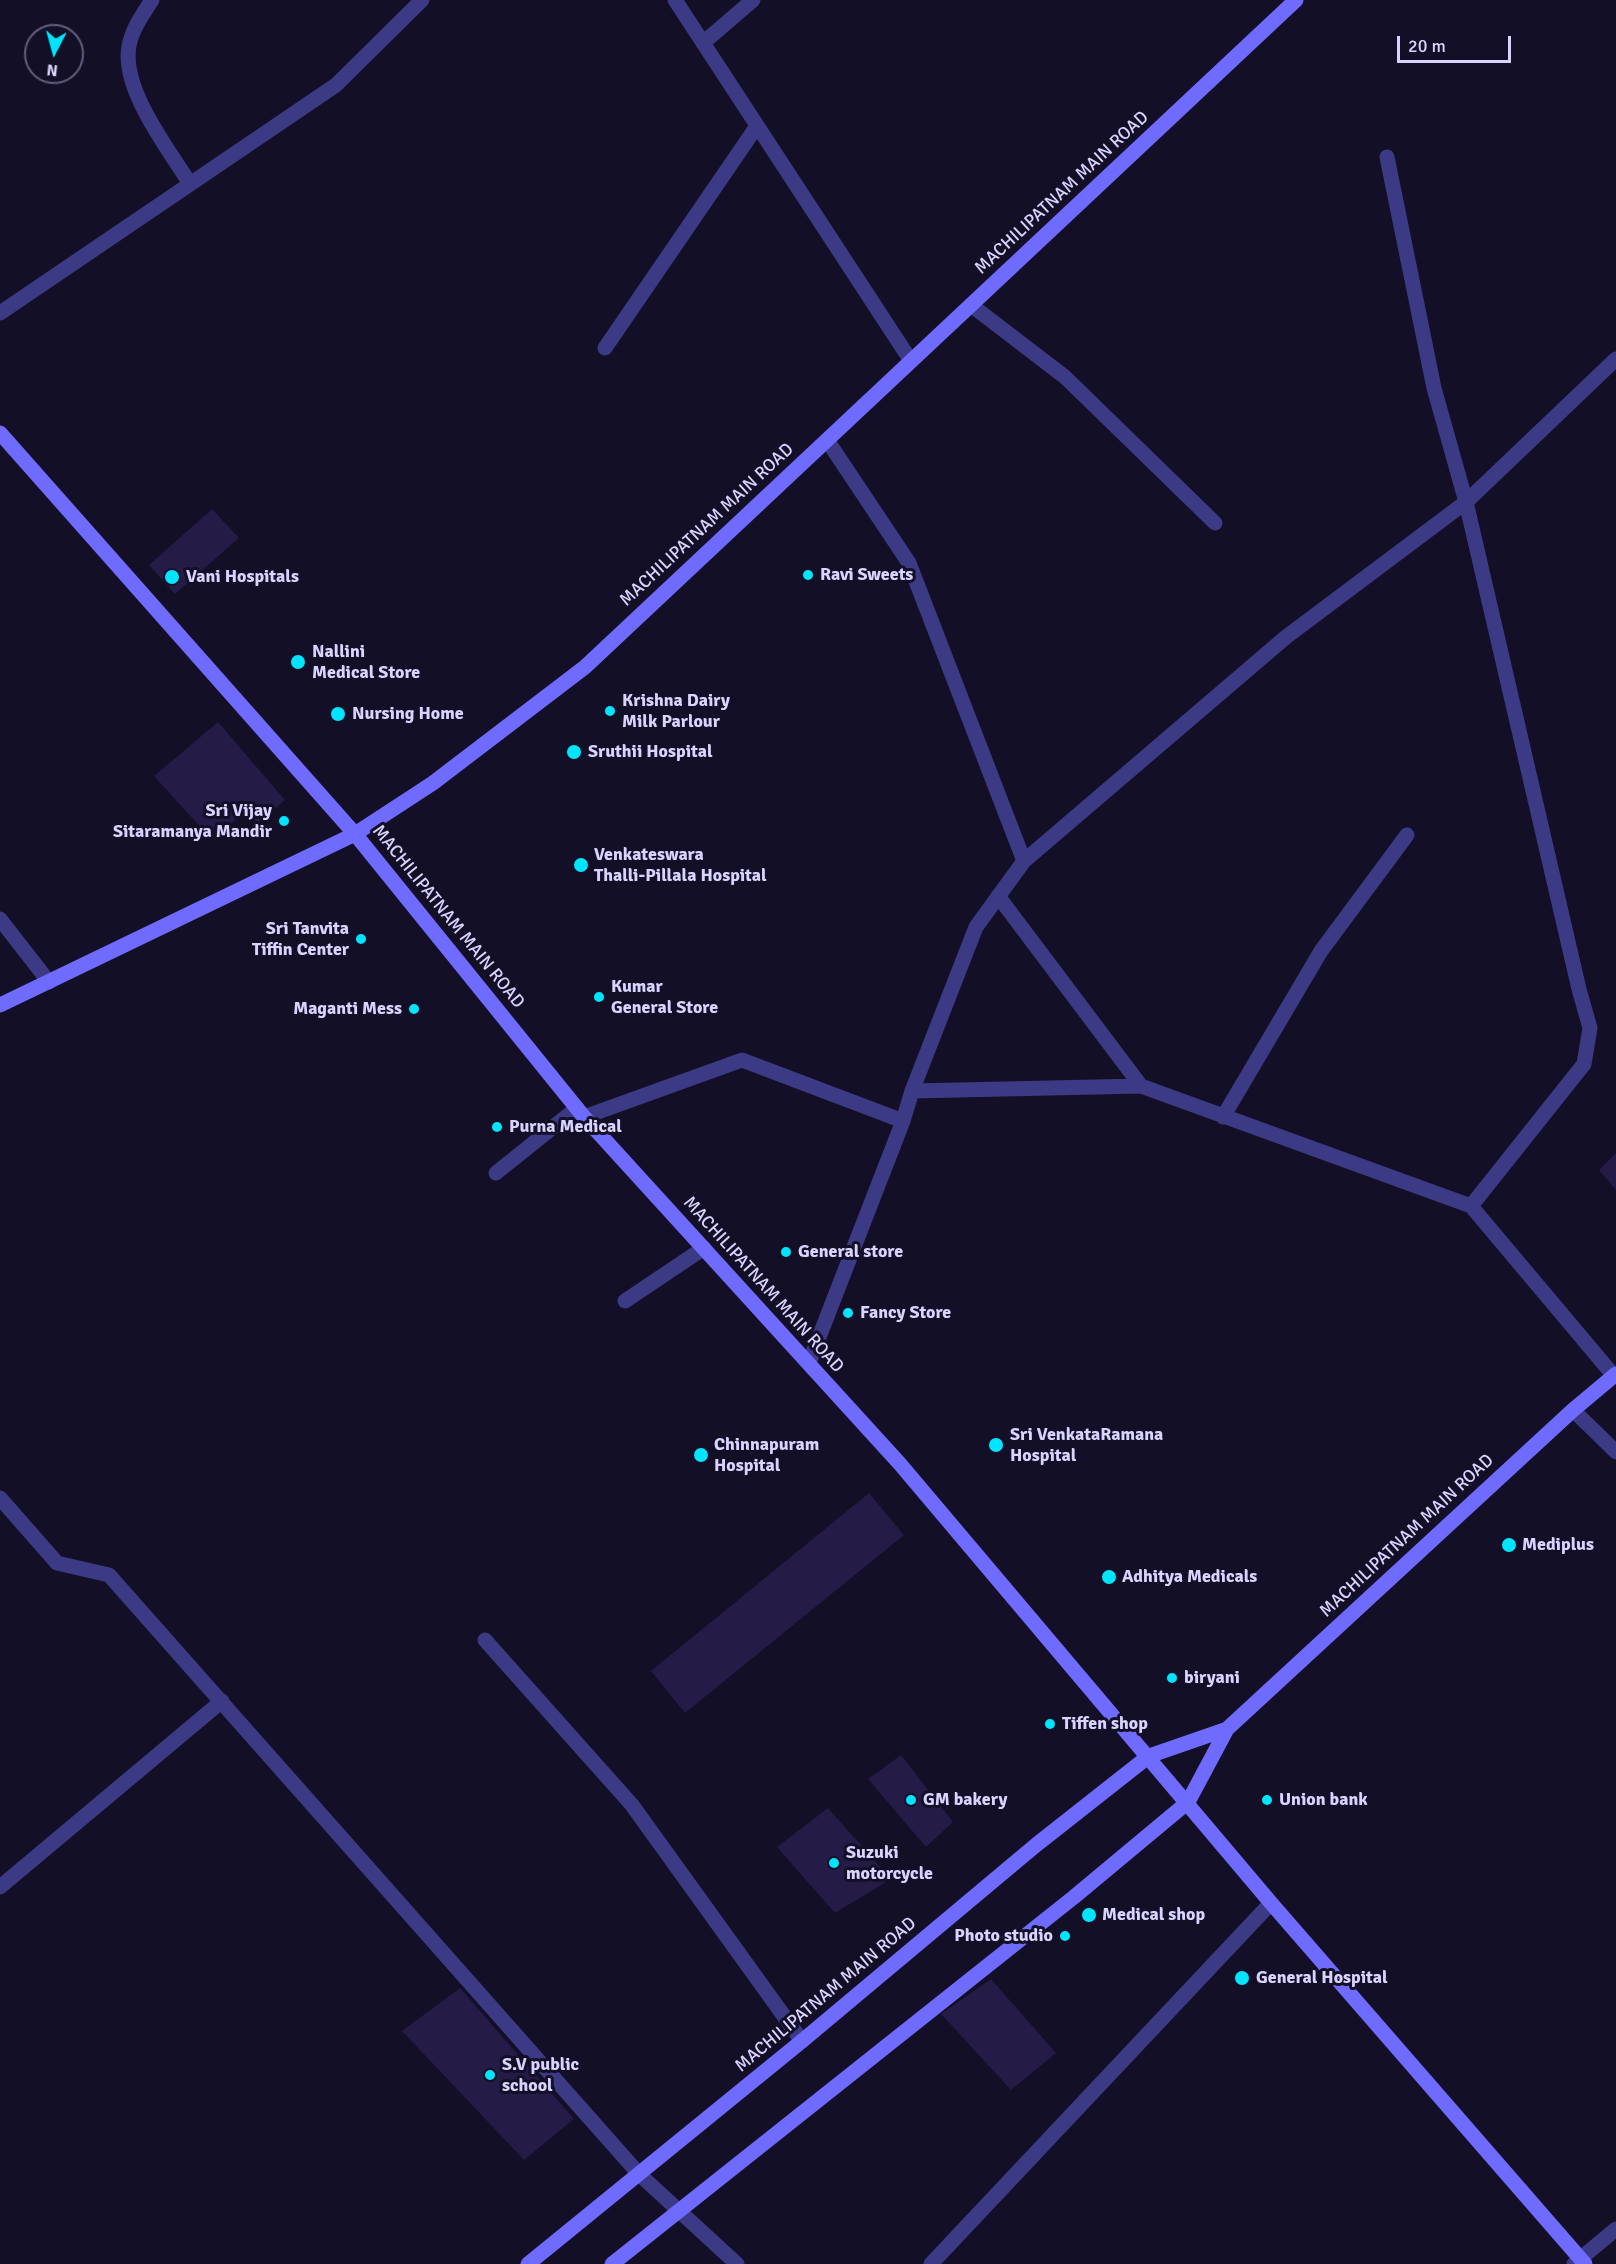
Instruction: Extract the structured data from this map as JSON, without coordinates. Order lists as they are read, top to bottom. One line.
{"streets":{"street":["MACHILIPATNAM MAIN ROAD"]},"places":["Ravi Sweets","Vani Hospitals","Nallini Medical Store","Krishna Dairy Milk Parlour","Nursing Home","Sruthii Hospital","Sri Vijay Sitaramanya Mandir","Venkateswara Thalli-Pillala Hospital","Sri Tanvita Tiffin Center","Kumar General Store","Maganti Mess","Purna Medical","General store","Fancy Store","Sri VenkataRamana Hospital","Chinnapuram Hospital","Mediplus","Adhitya Medicals","biryani","Tiffen shop","GM bakery","Union bank","Suzuki motorcycle","Medical shop","Photo studio","General Hospital","S.V public school"],"scale_bar":"20 m","north":"bottom"}
